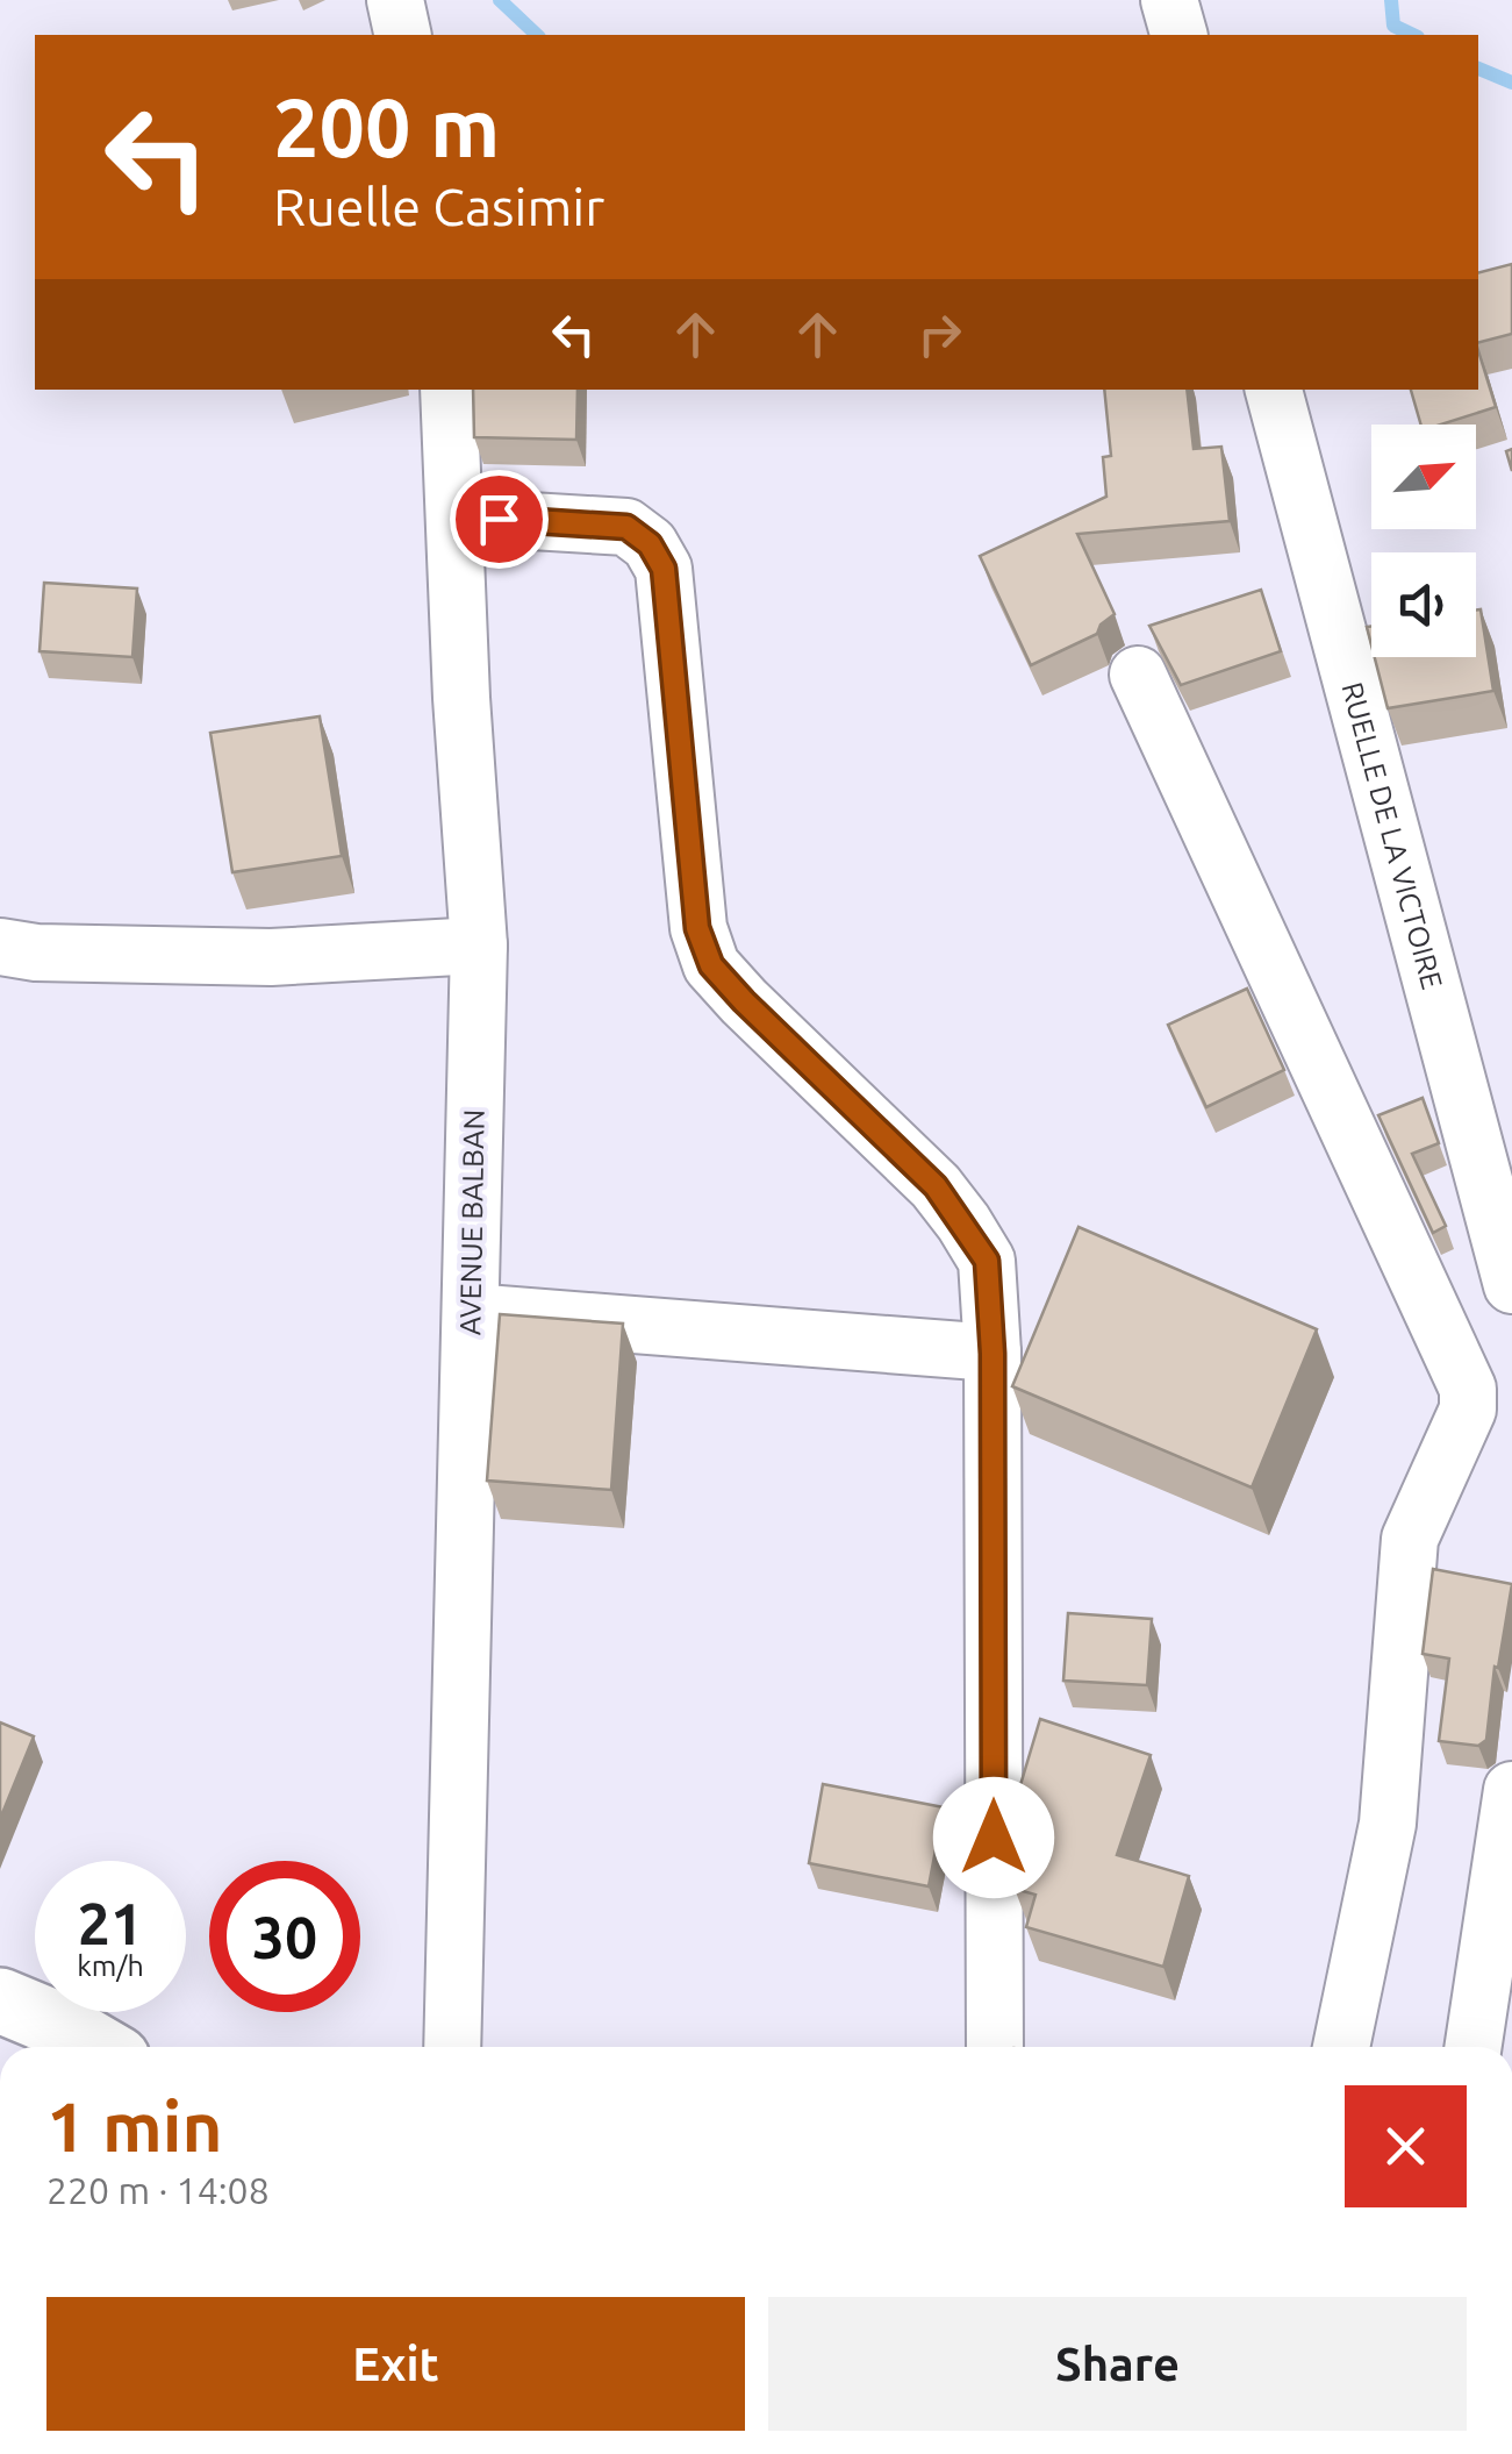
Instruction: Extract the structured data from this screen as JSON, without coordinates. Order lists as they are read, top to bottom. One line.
{"streets":{"street":["RUELLE DE LA VICTOIRE","AVENUE BALBAN"]},"north":"top right","page":{"turn":["200 m","Ruelle Casimir"],"speed":"21 km/h","limit":"30","heading":["1 min","220 m · 14:08"],"buttons":["Exit","Share"]}}
